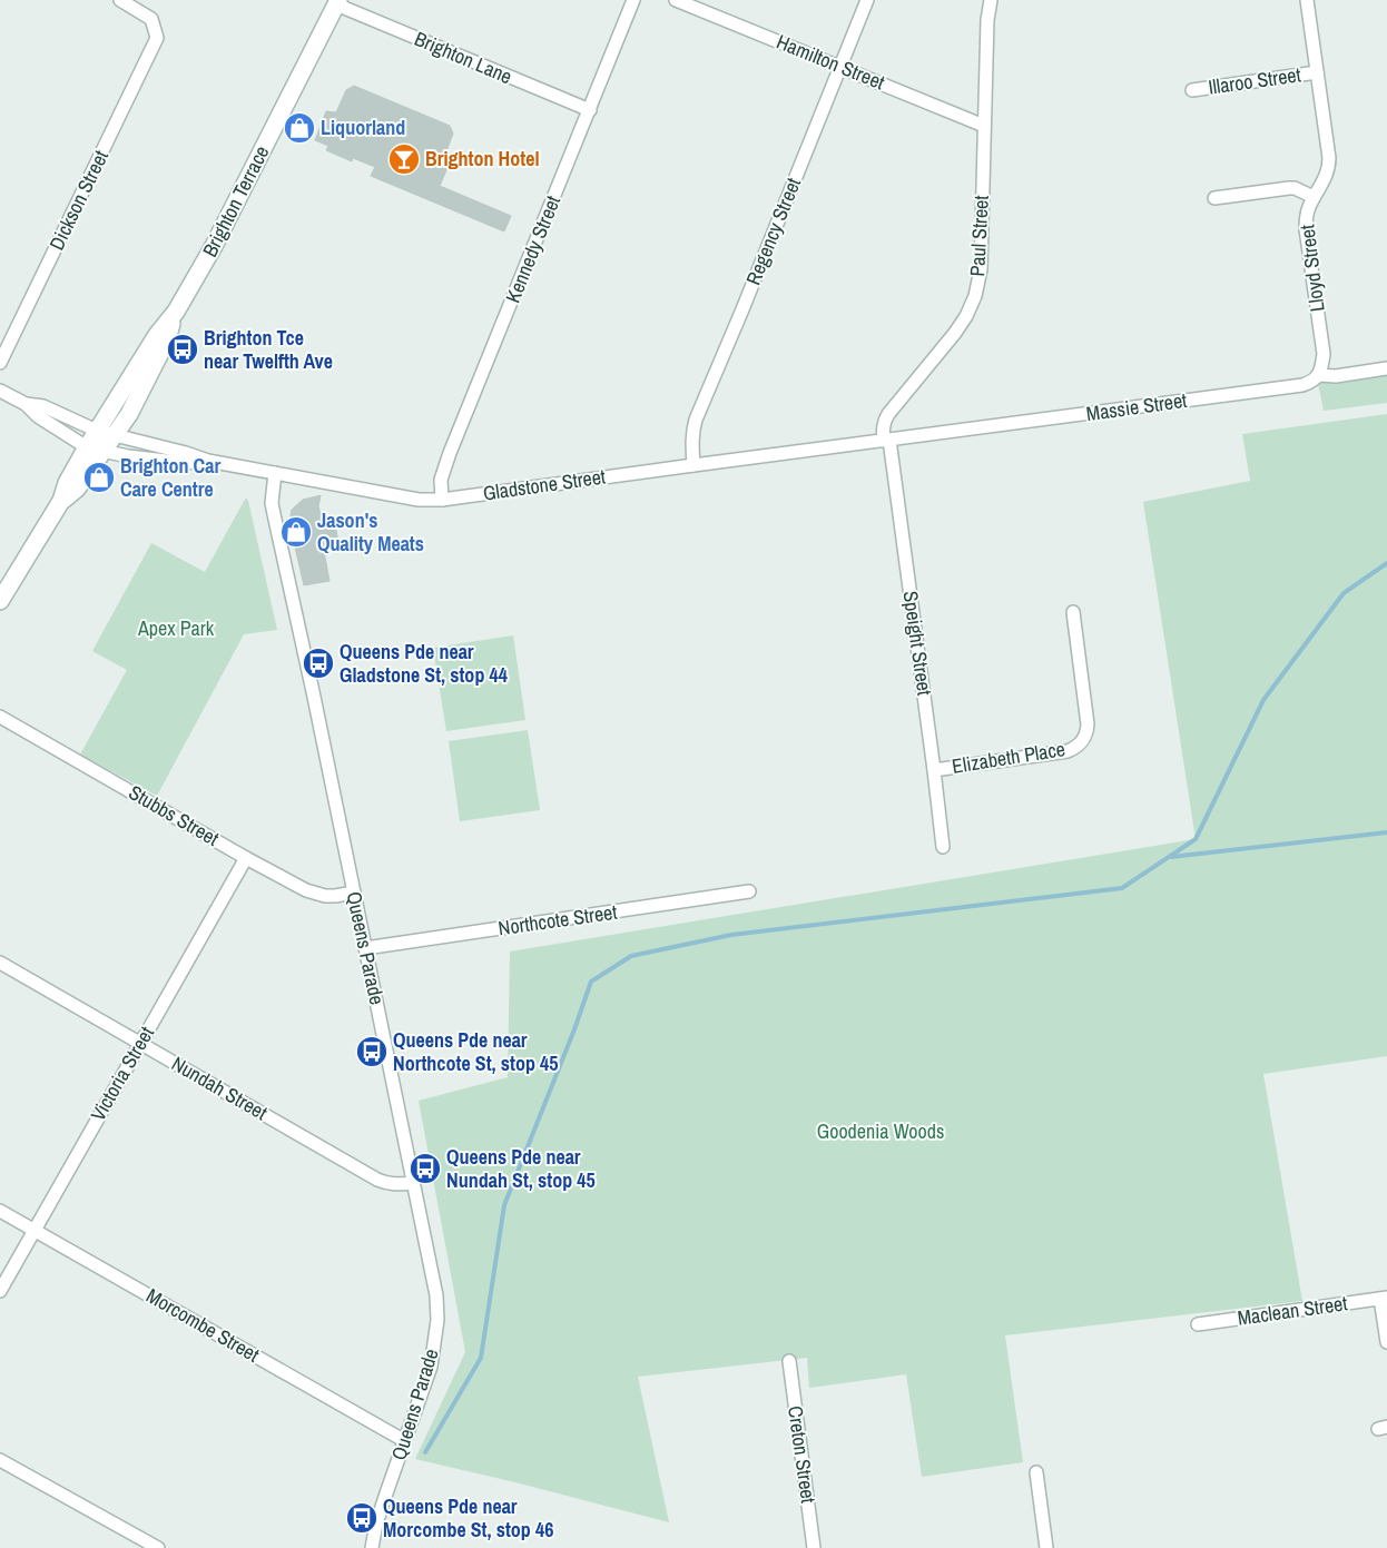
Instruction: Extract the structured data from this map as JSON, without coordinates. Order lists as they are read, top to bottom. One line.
{"streets":{"main road":["Brighton Terrace"],"street":["Brighton Lane","Hamilton Street","Illaroo Street","Dickson Street","Regency Street","Paul Street","Kennedy Street","Lloyd Street","Massie Street","Gladstone Street","Speight Street","Elizabeth Place","Stubbs Street","Northcote Street","Queens Parade","Victoria Street","Nundah Street","Maclean Street","Morcombe Street","Creton Street"]},"crossings":[["Brighton Lane","Brighton Terrace"],["Brighton Lane","Kennedy Street"],["Hamilton Street","Regency Street"],["Hamilton Street","Paul Street"],["Illaroo Street","Lloyd Street"],["Brighton Terrace","Gladstone Street"],["Regency Street","Gladstone Street"],["Paul Street","Massie Street"],["Paul Street","Gladstone Street"],["Paul Street","Speight Street"],["Kennedy Street","Gladstone Street"],["Lloyd Street","Massie Street"],["Massie Street","Gladstone Street"],["Massie Street","Speight Street"],["Gladstone Street","Speight Street"],["Gladstone Street","Queens Parade"],["Speight Street","Elizabeth Place"],["Stubbs Street","Queens Parade"],["Stubbs Street","Victoria Street"],["Northcote Street","Queens Parade"],["Queens Parade","Nundah Street"],["Queens Parade","Morcombe Street"],["Victoria Street","Nundah Street"],["Victoria Street","Morcombe Street"]],"parks":["Apex Park","Goodenia Woods"],"places":{"shop":["Liquorland","Brighton Car Care Centre","Jason's Quality Meats"],"bar":["Brighton Hotel"],"bus stop":["Brighton Tce near Twelfth Ave","Queens Pde near Gladstone St, stop 44","Queens Pde near Northcote St, stop 45","Queens Pde near Nundah St, stop 45","Queens Pde near Morcombe St, stop 46"]}}
